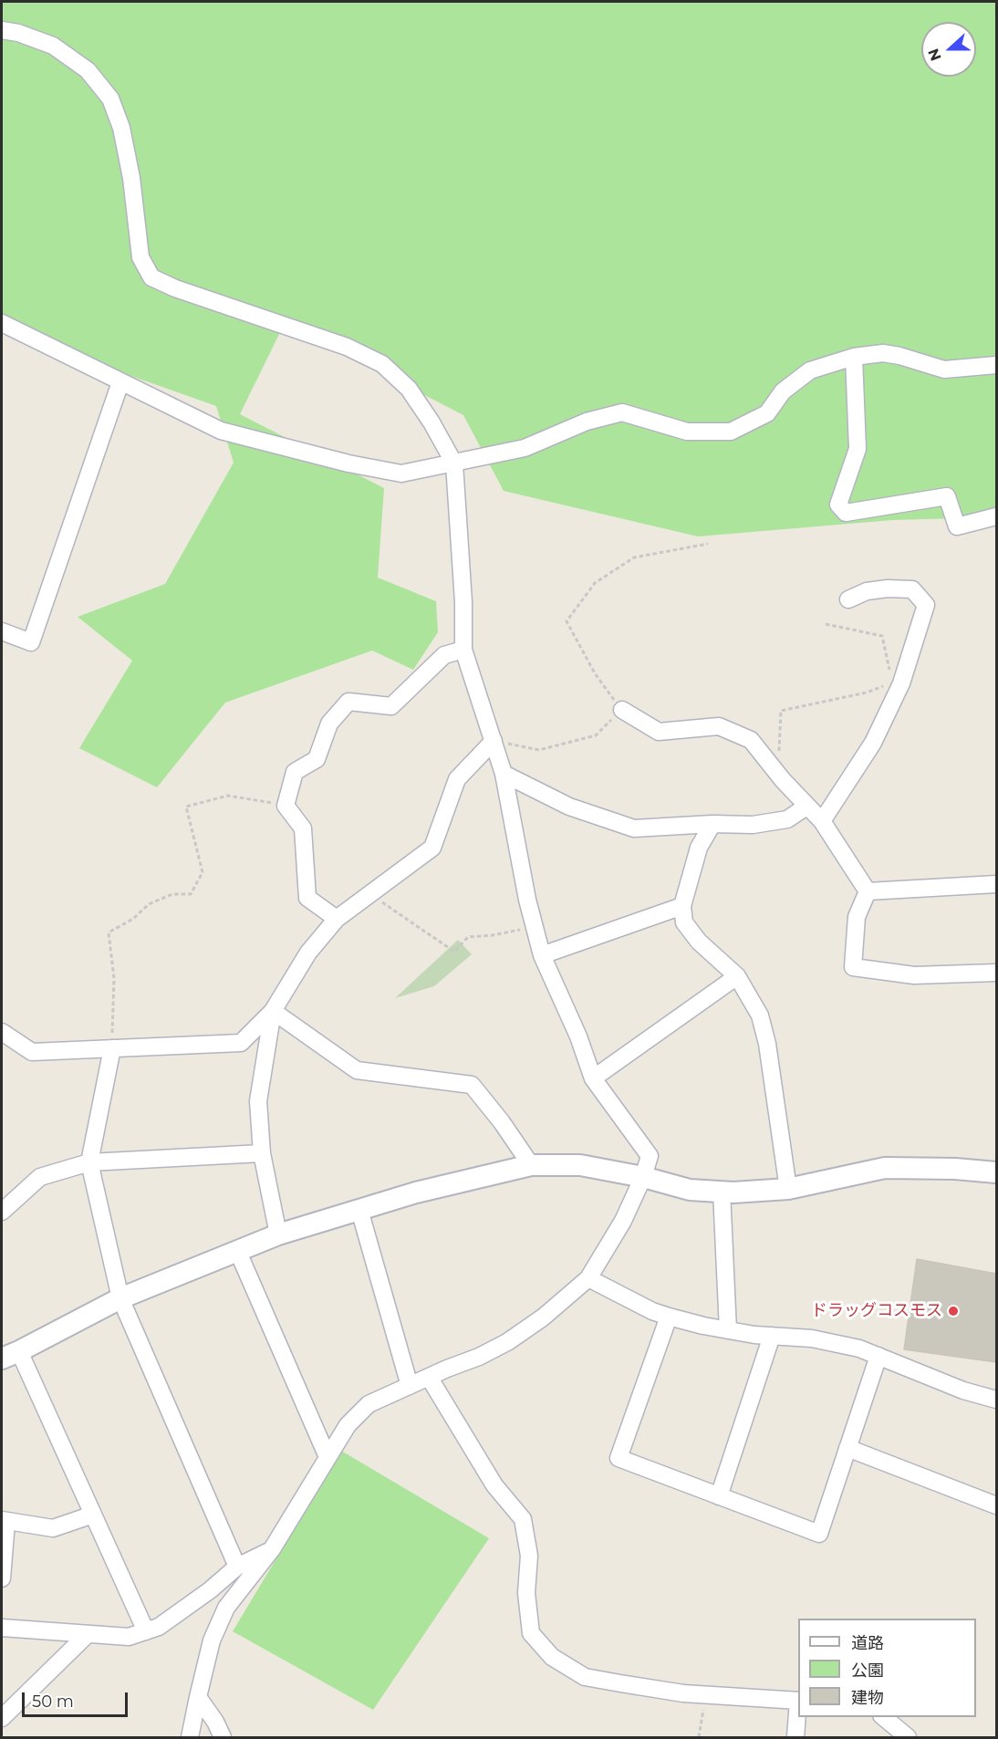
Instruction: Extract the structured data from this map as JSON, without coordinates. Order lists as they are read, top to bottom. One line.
{"places":["ドラッグコスモス"],"legend":["道路","公園","建物"],"scale_bar":"50 m","north":"left"}
